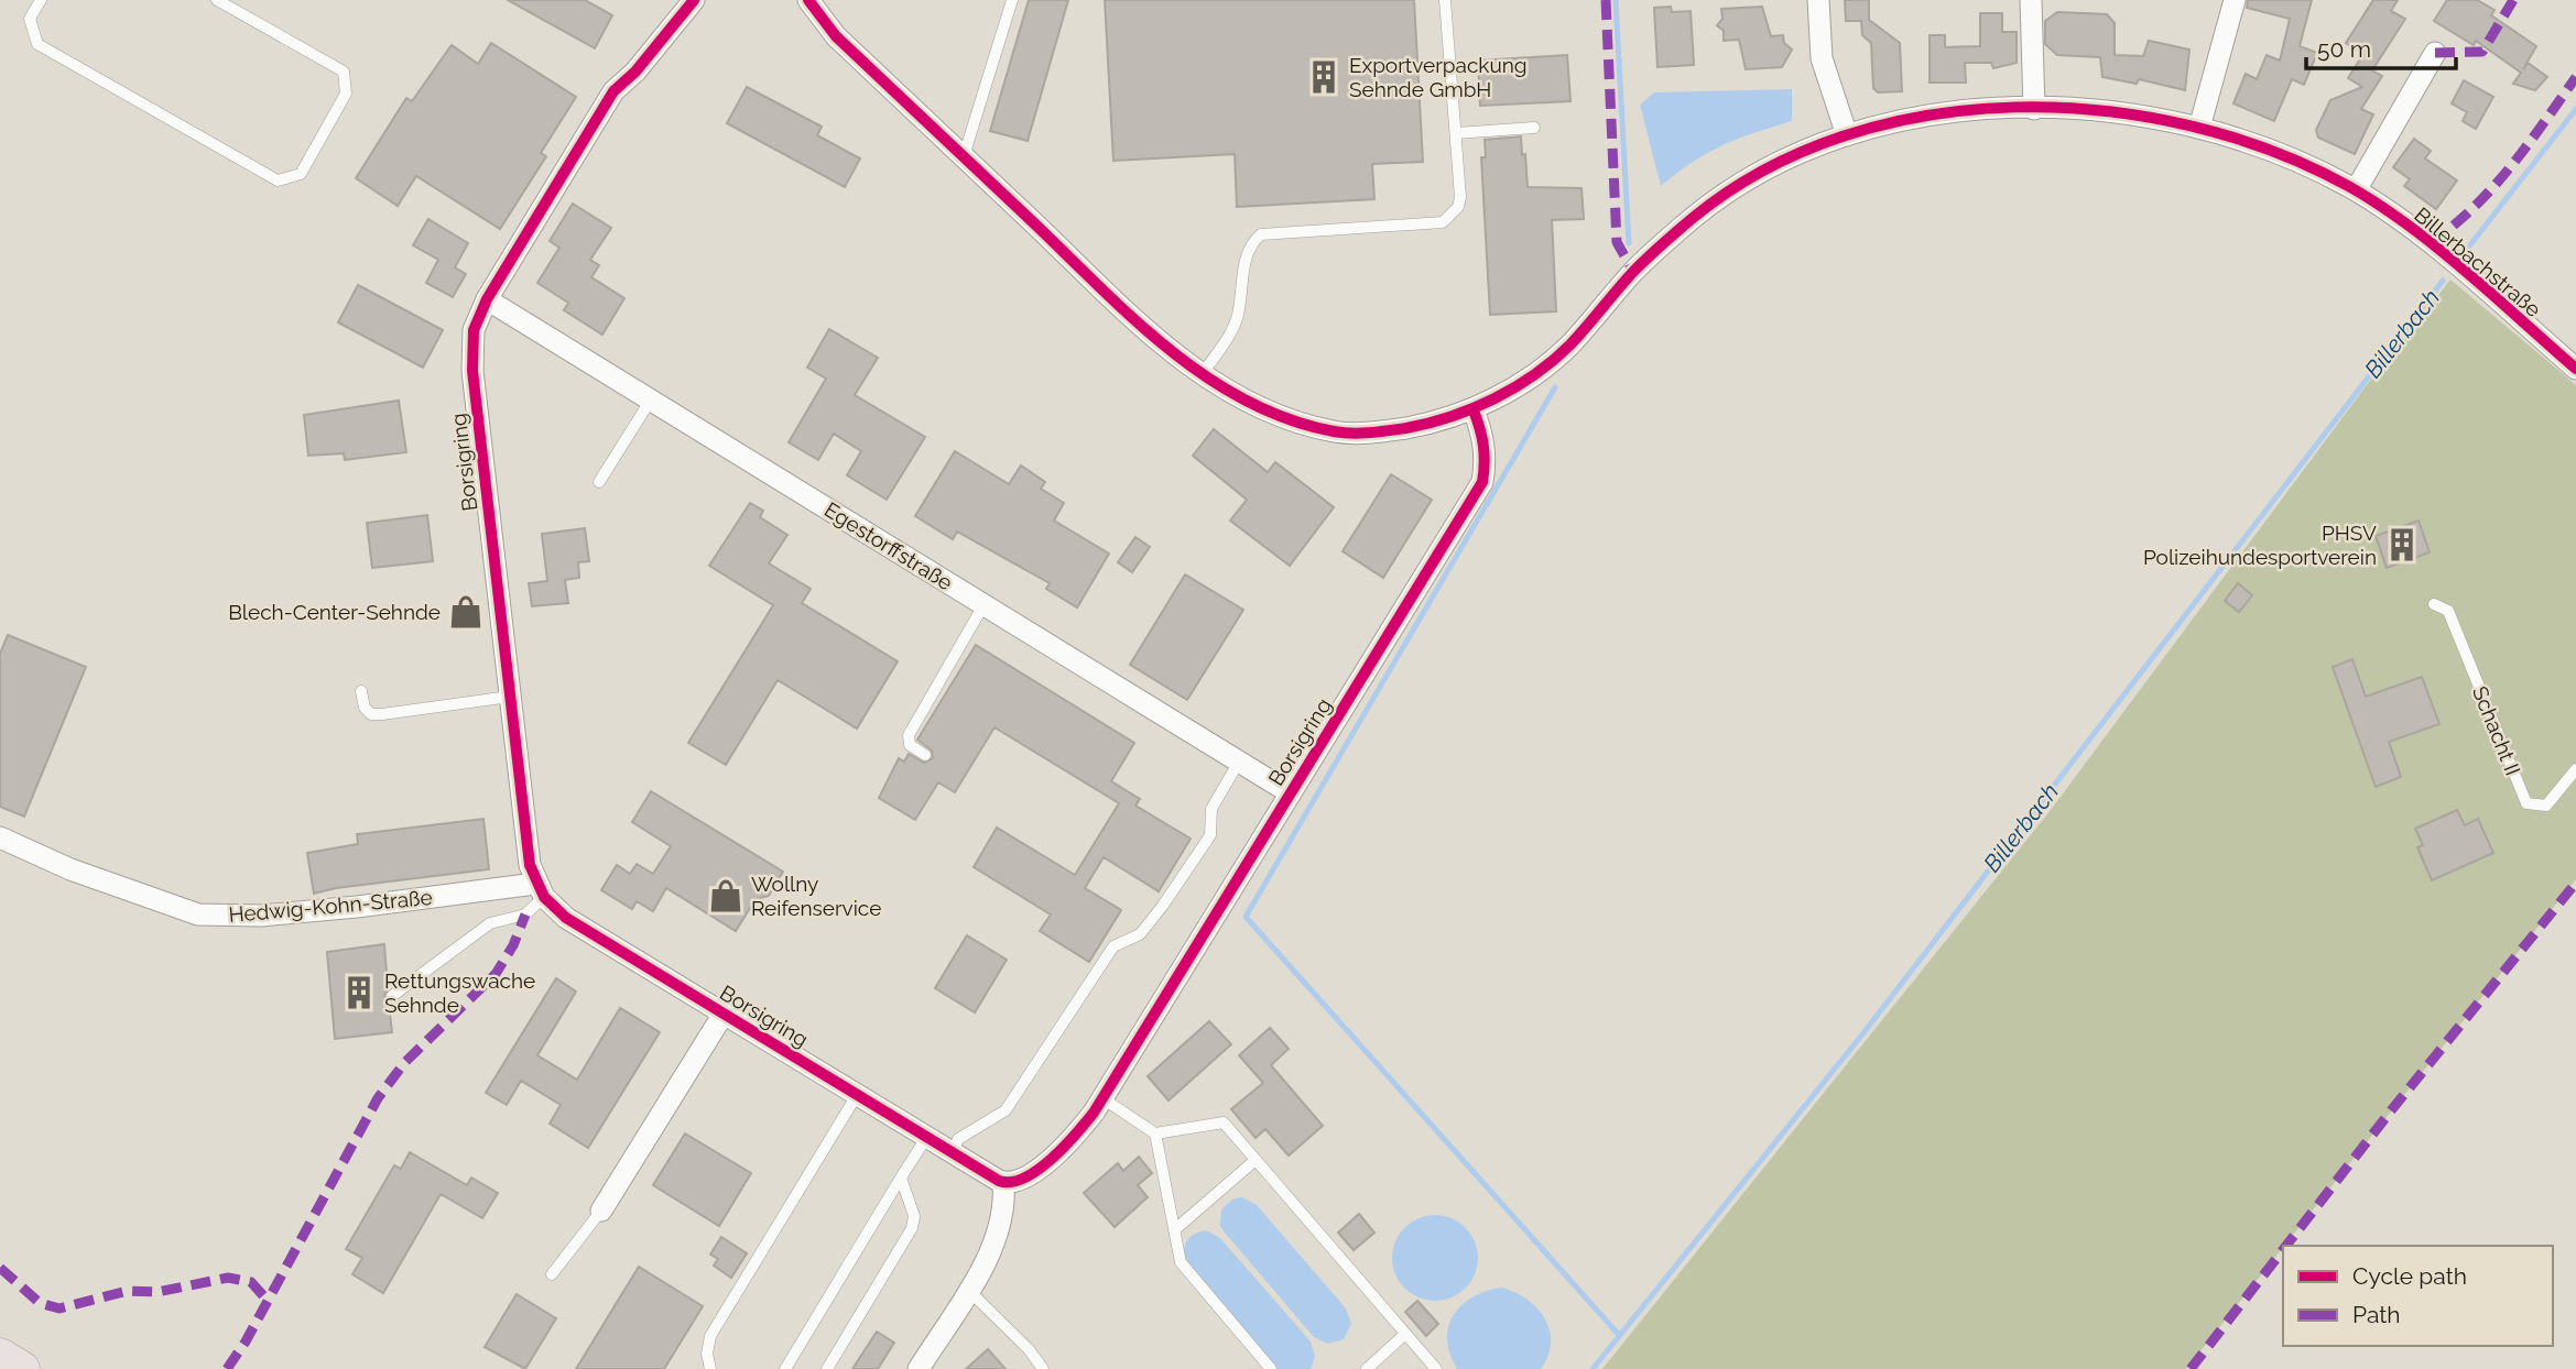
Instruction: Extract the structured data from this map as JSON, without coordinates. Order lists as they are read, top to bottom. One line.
{"streets":{"street":["Billerbachstraße","Borsigring","Egestorffstraße","Hedwig-Kohn-Straße"],"lane":["Schacht II"]},"crossings":[["Billerbachstraße","Borsigring"],["Borsigring","Egestorffstraße"],["Borsigring","Hedwig-Kohn-Straße"]],"water":["Billerbach"],"places":{"building":["Exportverpackung Sehnde GmbH","PHSV Polizeihundesportverein","Rettungswache Sehnde"],"shop":["Blech-Center-Sehnde","Wollny Reifenservice"]},"legend":["Cycle path","Path"],"scale_bar":"50 m"}
